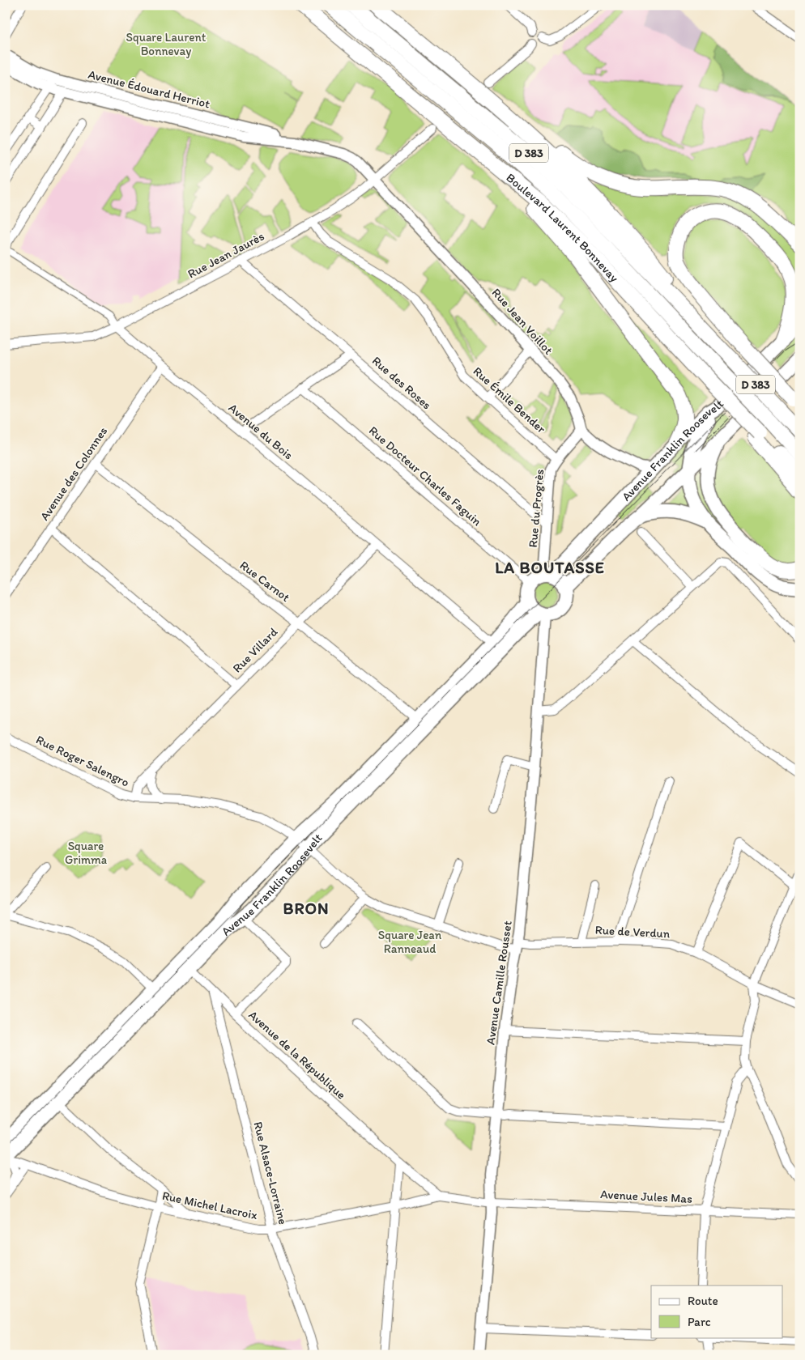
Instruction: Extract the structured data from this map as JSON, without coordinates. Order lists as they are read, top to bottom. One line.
{"streets":{"highway":["D 383","Boulevard Laurent Bonnevay"],"main road":["Avenue Franklin Roosevelt"],"street":["Avenue Édouard Herriot","Rue Jean Jaurès","Rue Jean Voillot","Rue des Roses","Rue Émile Bender","Avenue du Bois","Avenue des Colonnes","Rue Docteur Charles Faguin","Rue du Progrès","Rue Carnot","Rue Villard","Rue Roger Salengro","Rue de Verdun","Avenue Camille Rousset","Avenue de la République","Rue Alsace-Lorraine","Avenue Jules Mas","Rue Michel Lacroix"]},"crossings":[["Avenue Édouard Herriot","Rue Jean Jaurès"],["Avenue Édouard Herriot","Rue Jean Voillot"],["Rue Jean Jaurès","Rue Jean Voillot"],["Rue Jean Jaurès","Rue des Roses"],["Rue Jean Jaurès","Rue Émile Bender"],["Rue Jean Jaurès","Avenue du Bois"],["Rue Jean Voillot","Avenue Franklin Roosevelt"],["Rue Jean Voillot","Rue du Progrès"],["Rue des Roses","Rue du Progrès"],["Rue Émile Bender","Rue du Progrès"],["Avenue du Bois","Avenue Franklin Roosevelt"],["Avenue du Bois","Avenue des Colonnes"],["Avenue du Bois","Rue Villard"],["Avenue Franklin Roosevelt","Rue Docteur Charles Faguin"],["Avenue Franklin Roosevelt","Rue du Progrès"],["Avenue Franklin Roosevelt","Rue Carnot"],["Avenue Franklin Roosevelt","Rue Roger Salengro"],["Avenue Franklin Roosevelt","Rue de Verdun"],["Avenue Franklin Roosevelt","Avenue Camille Rousset"],["Avenue Franklin Roosevelt","Avenue de la République"],["Avenue Franklin Roosevelt","Rue Michel Lacroix"],["Avenue des Colonnes","Rue Carnot"],["Rue Docteur Charles Faguin","Rue du Progrès"],["Rue Docteur Charles Faguin","Avenue Camille Rousset"],["Rue du Progrès","Avenue Camille Rousset"],["Rue Carnot","Rue Villard"],["Rue Villard","Rue Roger Salengro"],["Rue Roger Salengro","Rue de Verdun"],["Rue de Verdun","Avenue Camille Rousset"],["Avenue Camille Rousset","Avenue Jules Mas"],["Avenue de la République","Rue Alsace-Lorraine"],["Avenue de la République","Rue Michel Lacroix"],["Rue Alsace-Lorraine","Rue Michel Lacroix"]],"districts":["LA BOUTASSE","BRON"],"parks":["Square Laurent Bonnevay","Square Grimma","Square Jean Ranneaud"],"legend":["Route","Parc"]}
